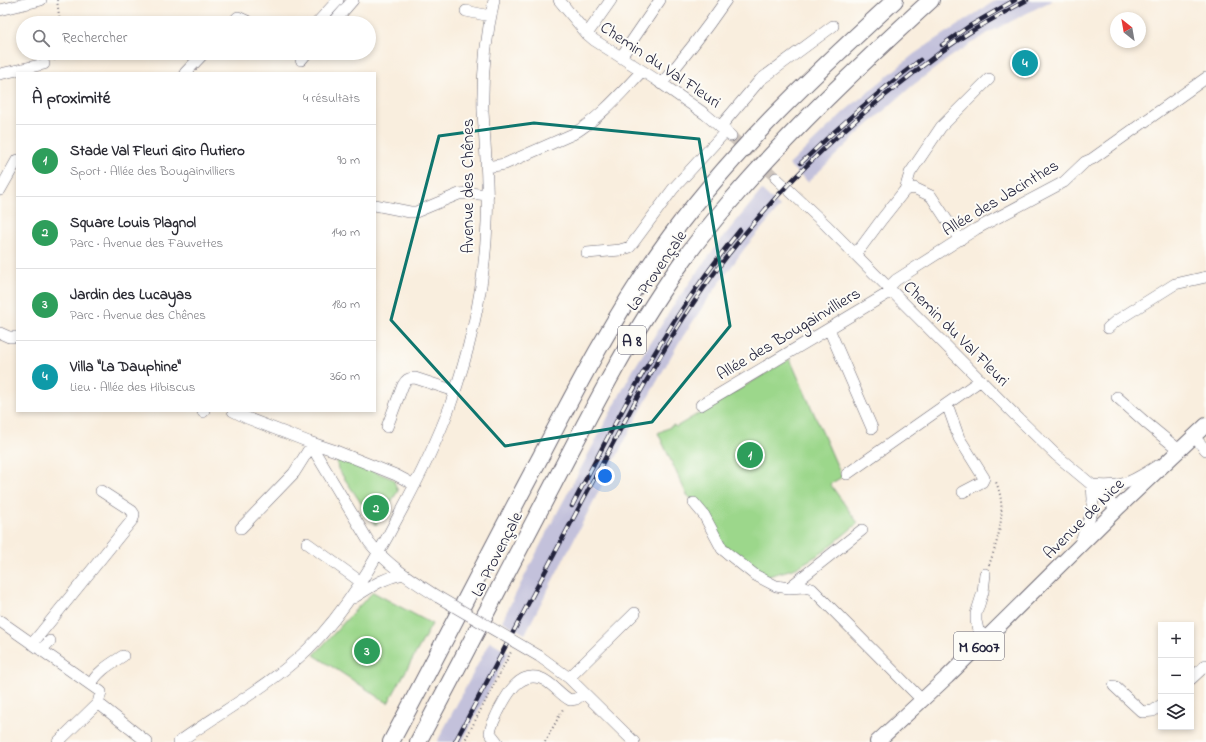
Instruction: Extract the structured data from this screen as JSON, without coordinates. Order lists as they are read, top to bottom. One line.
{"streets":{"highway":["La Provençale","A 8"],"main road":["Avenue de Nice","M 6007"],"street":["Chemin du Val Fleuri","Avenue des Chênes","Allée des Jacinthes","Allée des Bougainvilliers"]},"crossings":[["Chemin du Val Fleuri","Allée des Jacinthes"],["Chemin du Val Fleuri","Allée des Bougainvilliers"],["Chemin du Val Fleuri","Avenue de Nice"],["Allée des Jacinthes","Allée des Bougainvilliers"]],"north":"top left","page":{"search":"Rechercher","pins":["4","1","2","3"],"heading":["À proximité","4 résultats"],"list":[{"mark":"1","name":"Stade Val Fleuri Giro Autiero","note":"Sport · Allée des Bougainvilliers","value":"90 m"},{"mark":"2","name":"Square Louis Plagnol","note":"Parc · Avenue des Fauvettes","value":"140 m"},{"mark":"3","name":"Jardin des Lucayas","note":"Parc · Avenue des Chênes","value":"180 m"},{"mark":"4","name":"Villa \"La Dauphine\"","note":"Lieu · Allée des Hibiscus","value":"360 m"}],"map_buttons":["+","−"]}}
